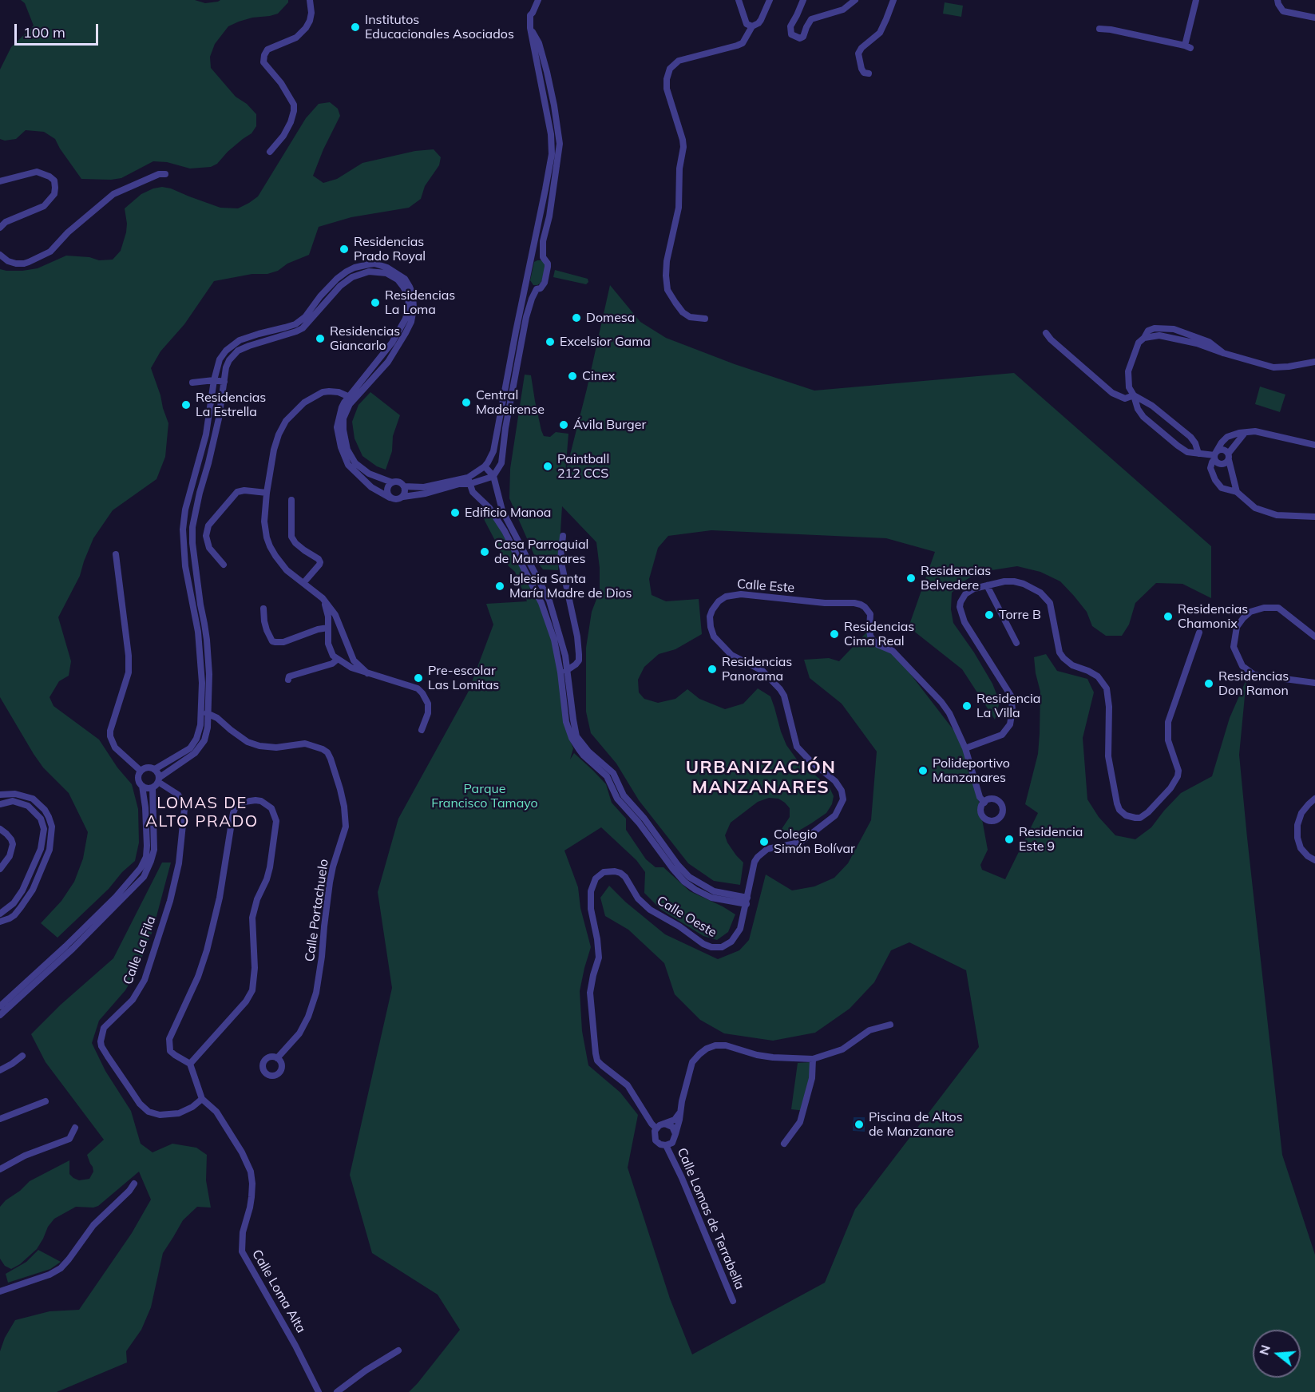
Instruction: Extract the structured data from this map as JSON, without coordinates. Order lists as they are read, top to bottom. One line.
{"streets":{"street":["Calle Este","Calle Portachuelo","Calle Oeste","Calle La Fila","Calle Lomas de Terrabella","Calle Loma Alta"]},"crossings":[["Calle Este","Calle Oeste"],["Calle Oeste","Calle Lomas de Terrabella"],["Calle La Fila","Calle Loma Alta"]],"districts":["URBANIZACIÓN MANZANARES","LOMAS DE ALTO PRADO"],"parks":["Parque Francisco Tamayo"],"places":["Institutos Educacionales Asociados","Residencias Prado Royal","Residencias La Loma","Domesa","Residencias Giancarlo","Excelsior Gama","Cinex","Central Madeirense","Residencias La Estrella","Ávila Burger","Paintball 212 CCS","Edificio Manoa","Casa Parroquial de Manzanares","Residencias Belvedere","Iglesia Santa María Madre de Dios","Torre B","Residencias Chamonix","Residencias Cima Real","Residencias Panorama","Pre-escolar Las Lomitas","Residencias Don Ramon","Residencia La Villa","Polideportivo Manzanares","Residencia Este 9","Colegio Simón Bolívar","Piscina de Altos de Manzanare"],"scale_bar":"100 m","north":"left"}
